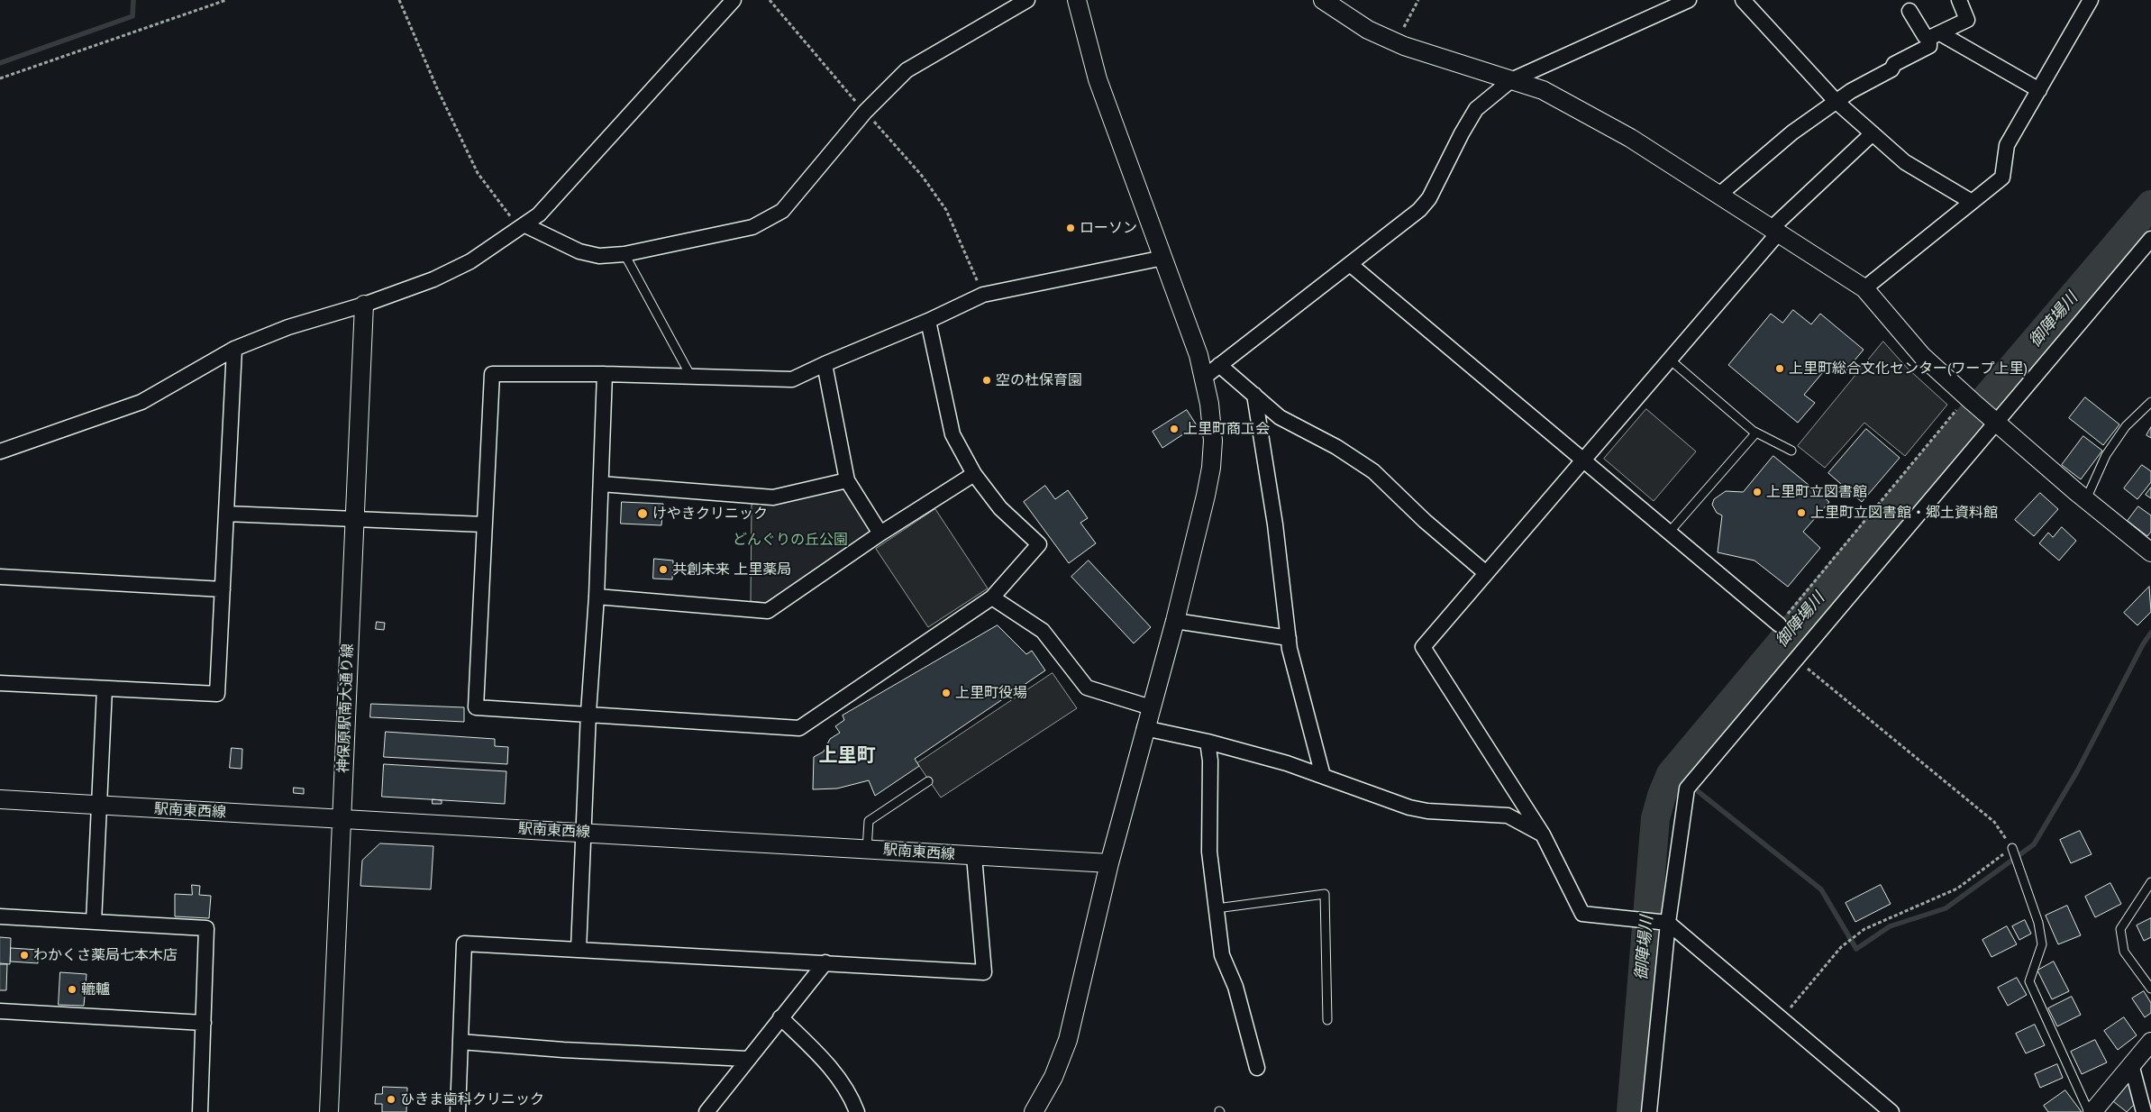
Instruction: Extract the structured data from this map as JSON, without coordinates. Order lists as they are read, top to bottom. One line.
{"streets":{"street":["神保原駅南大通り線","駅南東西線"]},"crossings":[["神保原駅南大通り線","駅南東西線"]],"districts":["上里町"],"water":["御陣場川"],"parks":["どんぐりの丘公園"],"places":["ローソン","上里町総合文化センター(ワープ上里)","空の杜保育園","上里町商工会","上里町立図書館","上里町立図書館・郷土資料館","けやきクリニック","共創未来 上里薬局","上里町役場","わかくさ薬局七本木店","轆轤","ひきま歯科クリニック"]}
